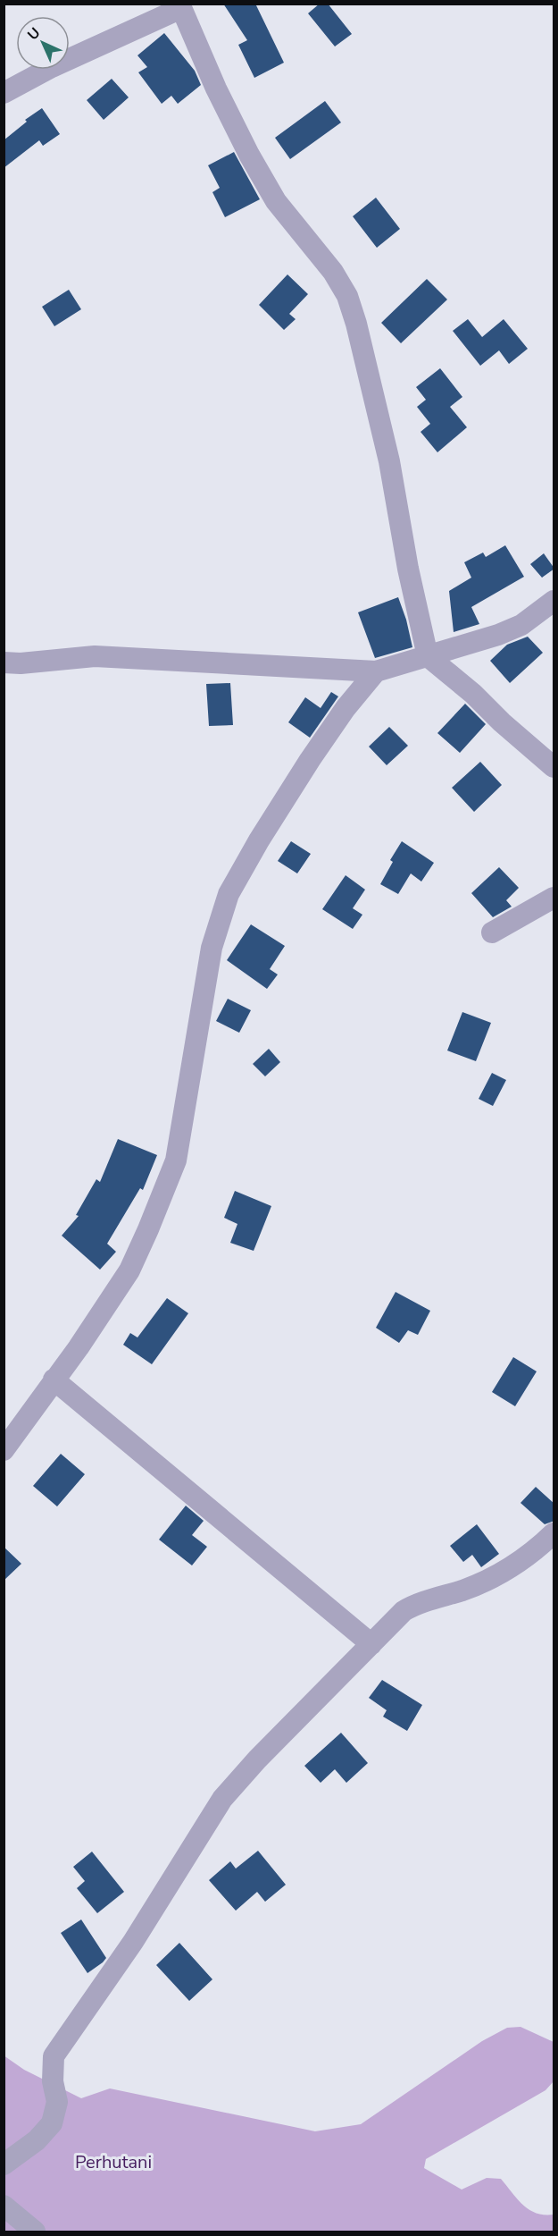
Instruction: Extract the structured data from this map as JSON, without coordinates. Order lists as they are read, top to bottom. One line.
{"parks":["Perhutani"],"north":"top left"}
